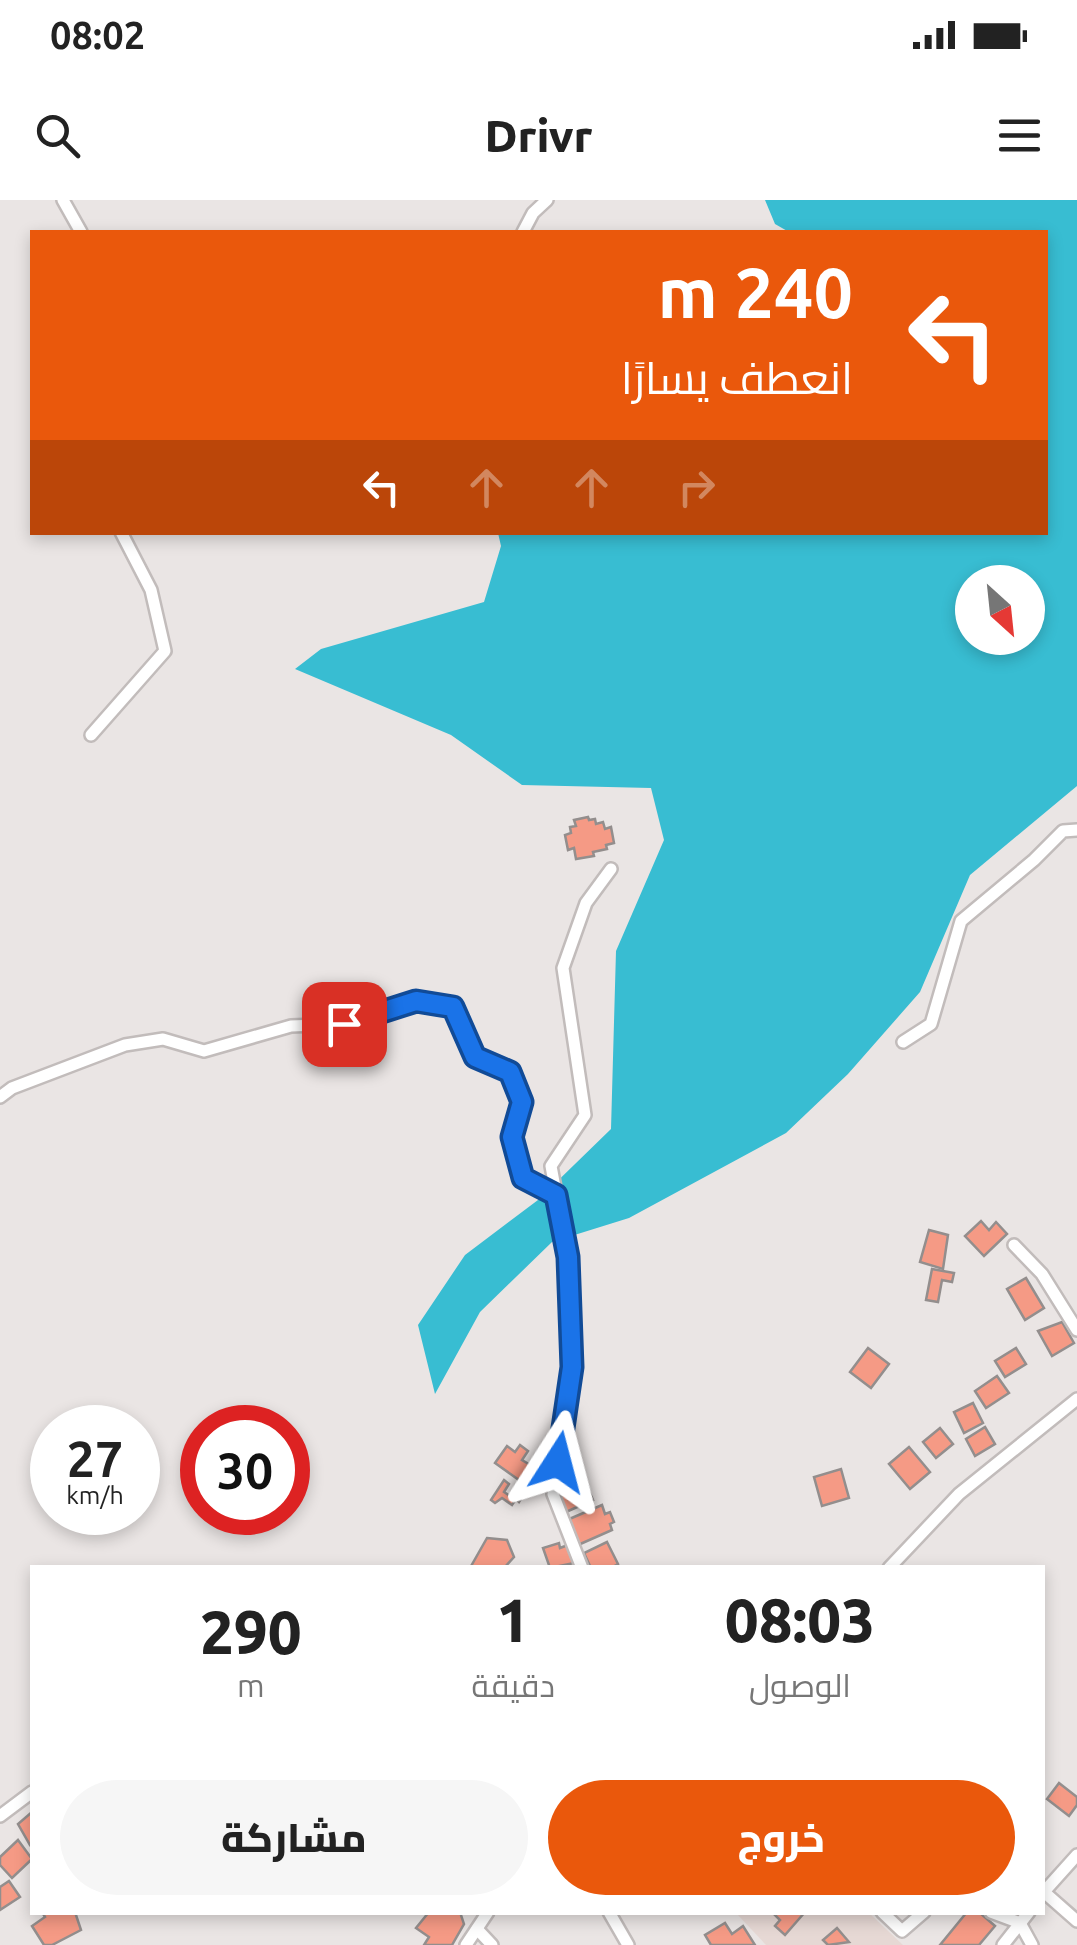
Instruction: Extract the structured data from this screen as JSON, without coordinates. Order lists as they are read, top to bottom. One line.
{"north":"bottom right","page":{"status":"08:02","header":"Drivr","turn":["240 m","انعطف يسارًا"],"speed":"27 km/h","limit":"30","eta":["08:03","الوصول","1","دقيقة","290","m"],"buttons":["خروج","مشاركة"]}}
